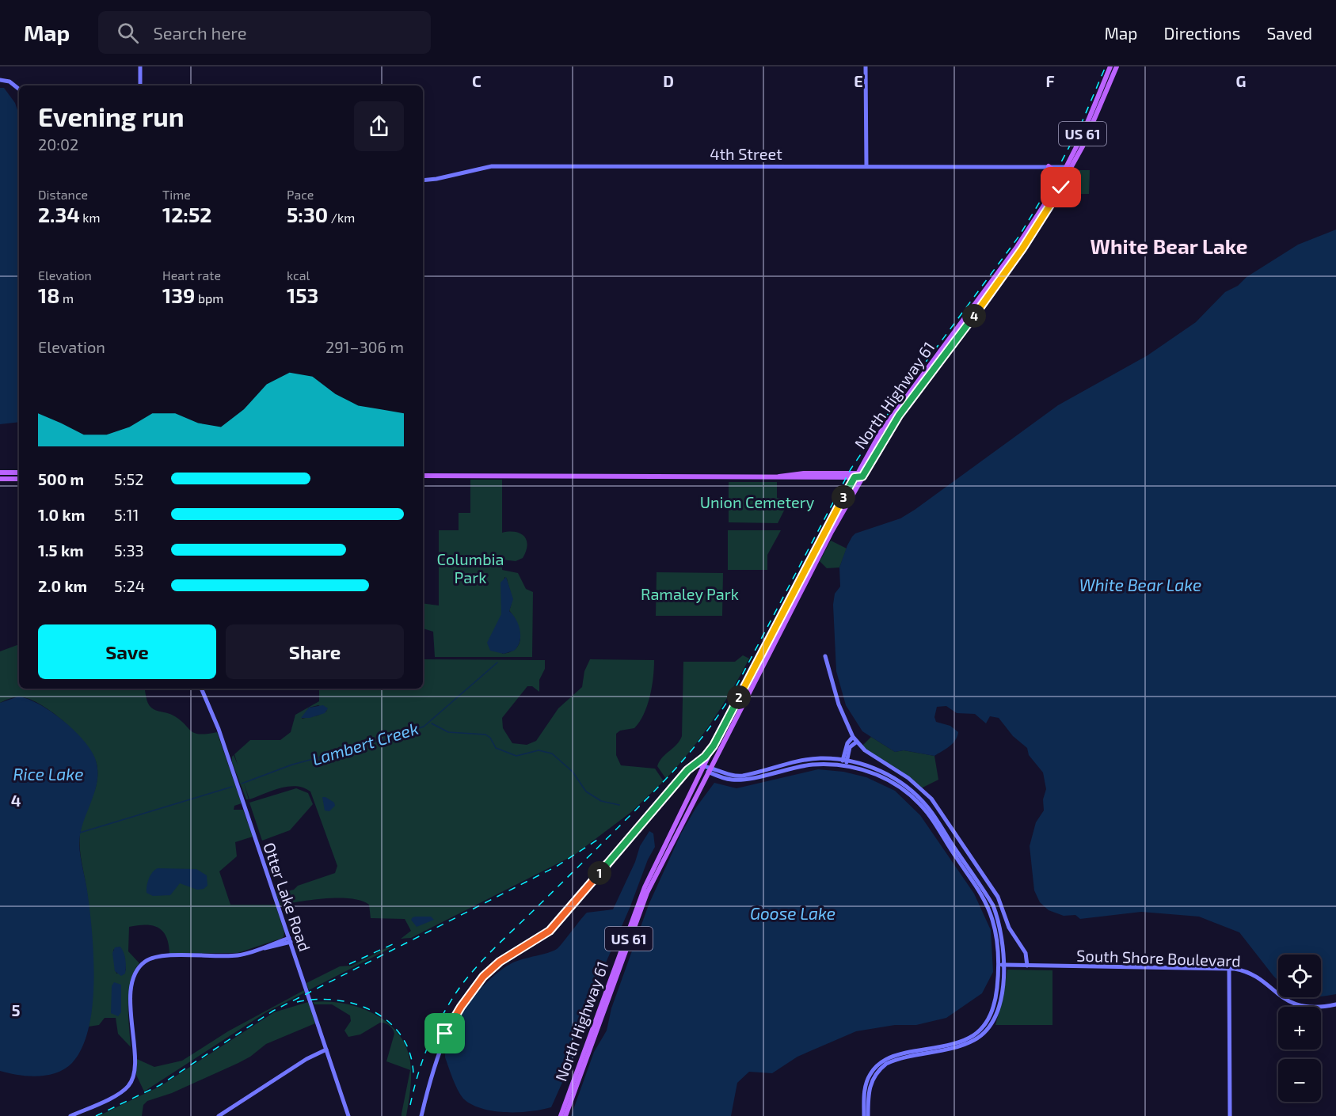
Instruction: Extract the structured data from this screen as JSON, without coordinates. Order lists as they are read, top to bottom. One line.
{"streets":{"main road":["US 61","North Highway 61"],"street":["4th Street","Otter Lake Road","South Shore Boulevard"]},"crossings":[["US 61","North Highway 61"],["4th Street","North Highway 61"]],"districts":["White Bear Lake"],"water":["White Bear Lake","Lambert Creek","Rice Lake","Goose Lake"],"parks":["Union Cemetery","Columbia Park","Ramaley Park"],"page":{"header":"Map","search":"Search here","nav":["Map","Directions","Saved"],"heading":["Evening run","20:02"],"stats":[["Distance","2.34 km"],["Time","12:52"],["Pace","5:30 /km"],["Elevation","18 m"],["Heart rate","139 bpm"],["kcal","153"]],"pins":["4","3","2","1"],"chart":["Elevation","291–306 m"],"list":[{"name":"500 m","note":"5:52"},{"name":"1.0 km","note":"5:11"},{"name":"1.5 km","note":"5:33"},{"name":"2.0 km","note":"5:24"}],"buttons":["Save","Share"],"map_buttons":["+","−"]},"grid":{"columns":["C","D","E","F","G"],"rows":["4","5"]}}
